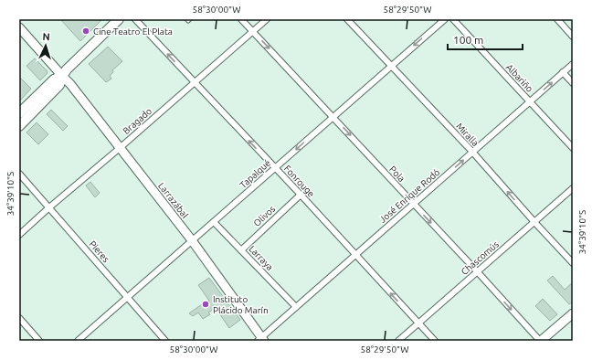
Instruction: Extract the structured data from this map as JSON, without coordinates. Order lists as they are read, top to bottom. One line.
{"streets":{"street":["Albariño","Bragado","Miralla","Tapalqué","Pola","Fonrouge","José Enrique Rodó","Larrazábal","Olivos","Pieres","Larraya","Chascomús"]},"crossings":[["Albariño","José Enrique Rodó"],["Bragado","Pola"],["Bragado","Fonrouge"],["Bragado","Larrazábal"],["Bragado","Pieres"],["Miralla","Tapalqué"],["Miralla","José Enrique Rodó"],["Miralla","Chascomús"],["Tapalqué","Pola"],["Tapalqué","Fonrouge"],["Tapalqué","Larrazábal"],["Tapalqué","Pieres"],["Tapalqué","Larraya"],["Pola","José Enrique Rodó"],["Pola","Chascomús"],["Fonrouge","José Enrique Rodó"],["Fonrouge","Olivos"],["Fonrouge","Chascomús"],["José Enrique Rodó","Larrazábal"],["José Enrique Rodó","Larraya"],["Olivos","Larraya"]],"one_way":["Pola","Fonrouge"],"places":["Cine Teatro El Plata","Instituto Plácido Marín"],"scale_bar":"100 m","north":"top","coordinates":["58°30'00\"W","58°29'50\"W","34°39'10\"S"]}
